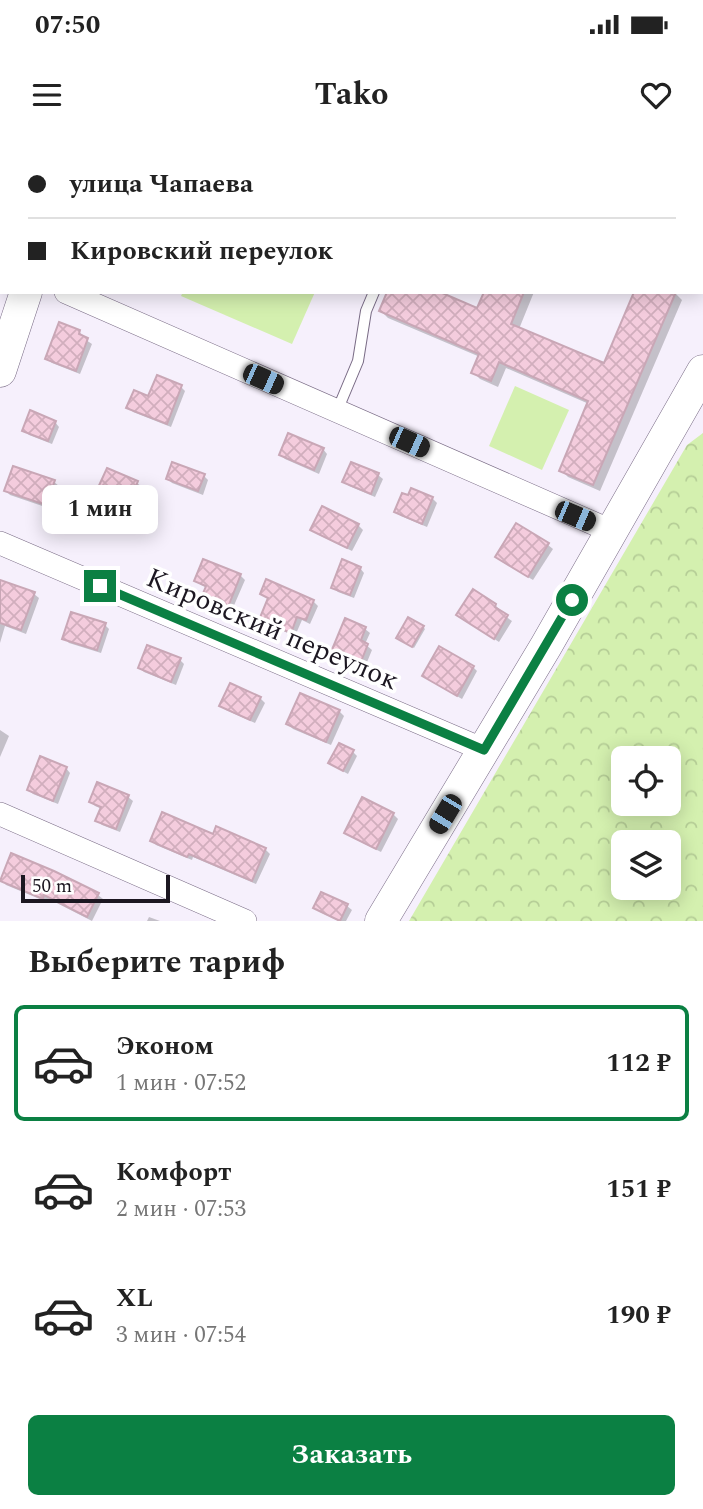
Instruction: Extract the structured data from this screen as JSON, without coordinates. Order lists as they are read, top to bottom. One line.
{"streets":{"street":["Кировский переулок"]},"scale_bar":"50 m","page":{"status":"07:50","header":"Tako","banner":["улица Чапаева","Кировский переулок"],"bubble":"1 мин","scale":"50 m","heading":"Выберите тариф","list":[{"name":"Эконом","note":"1 мин · 07:52","value":"112 ₽"},{"name":"Комфорт","note":"2 мин · 07:53","value":"151 ₽"},{"name":"XL","note":"3 мин · 07:54","value":"190 ₽"}],"buttons":"Заказать"}}
